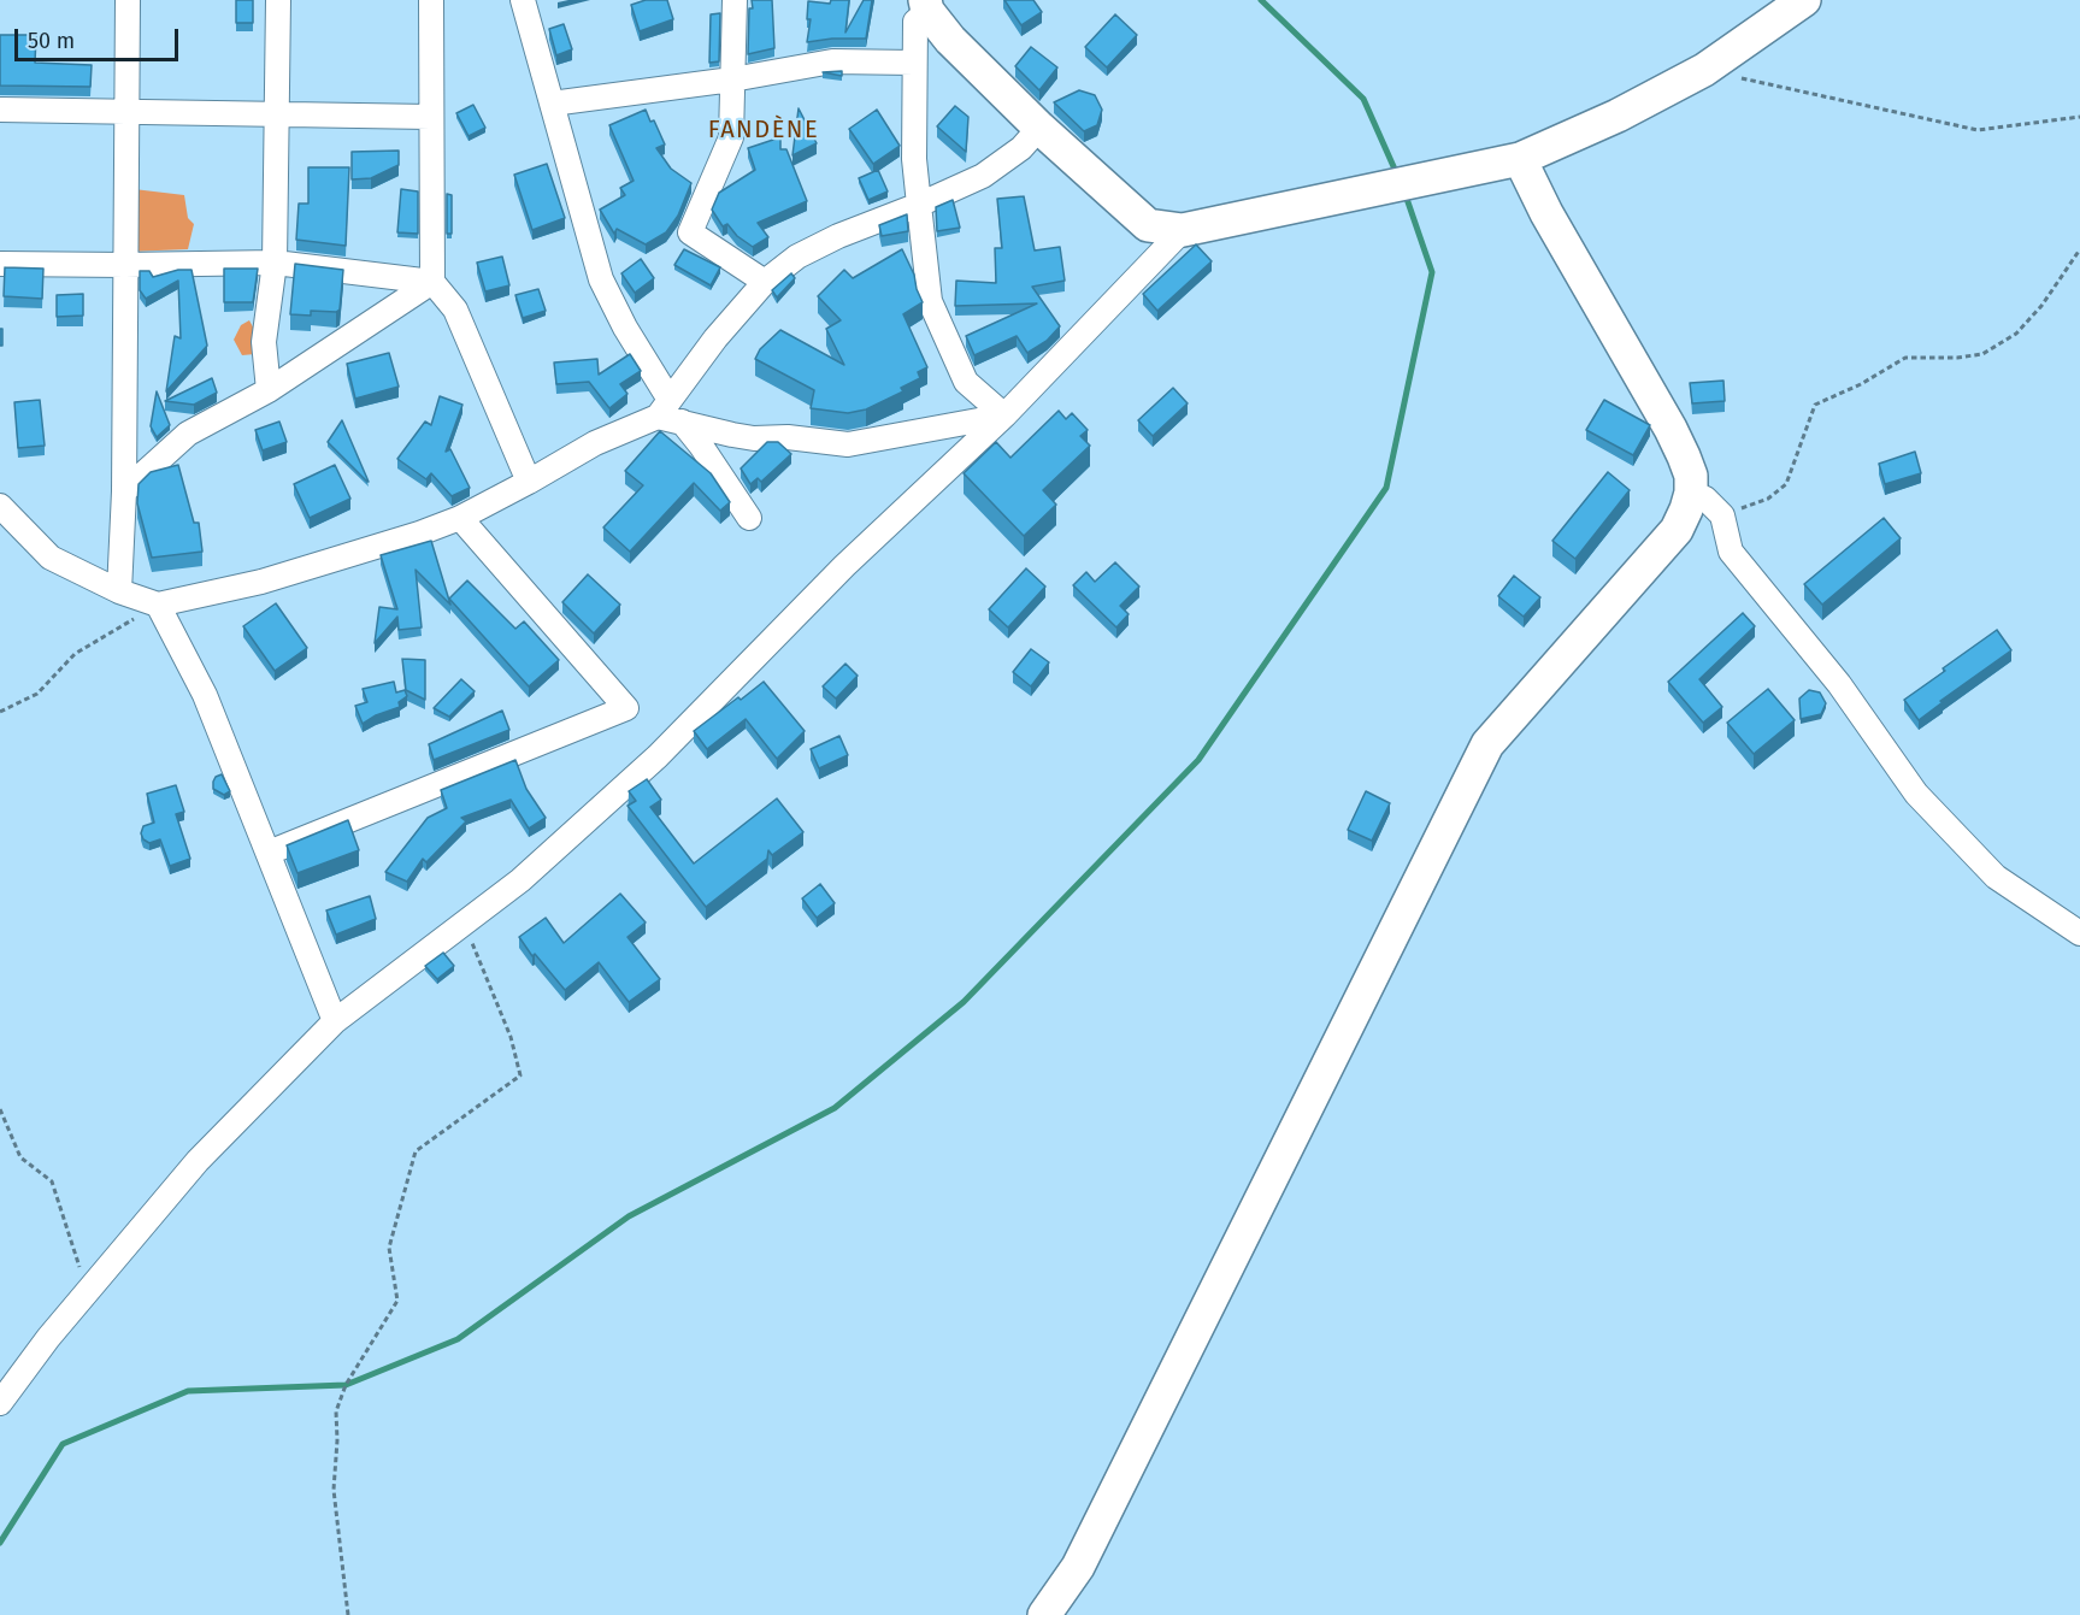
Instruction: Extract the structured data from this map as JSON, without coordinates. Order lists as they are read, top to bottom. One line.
{"districts":["FANDÈNE"],"scale_bar":"50 m"}
